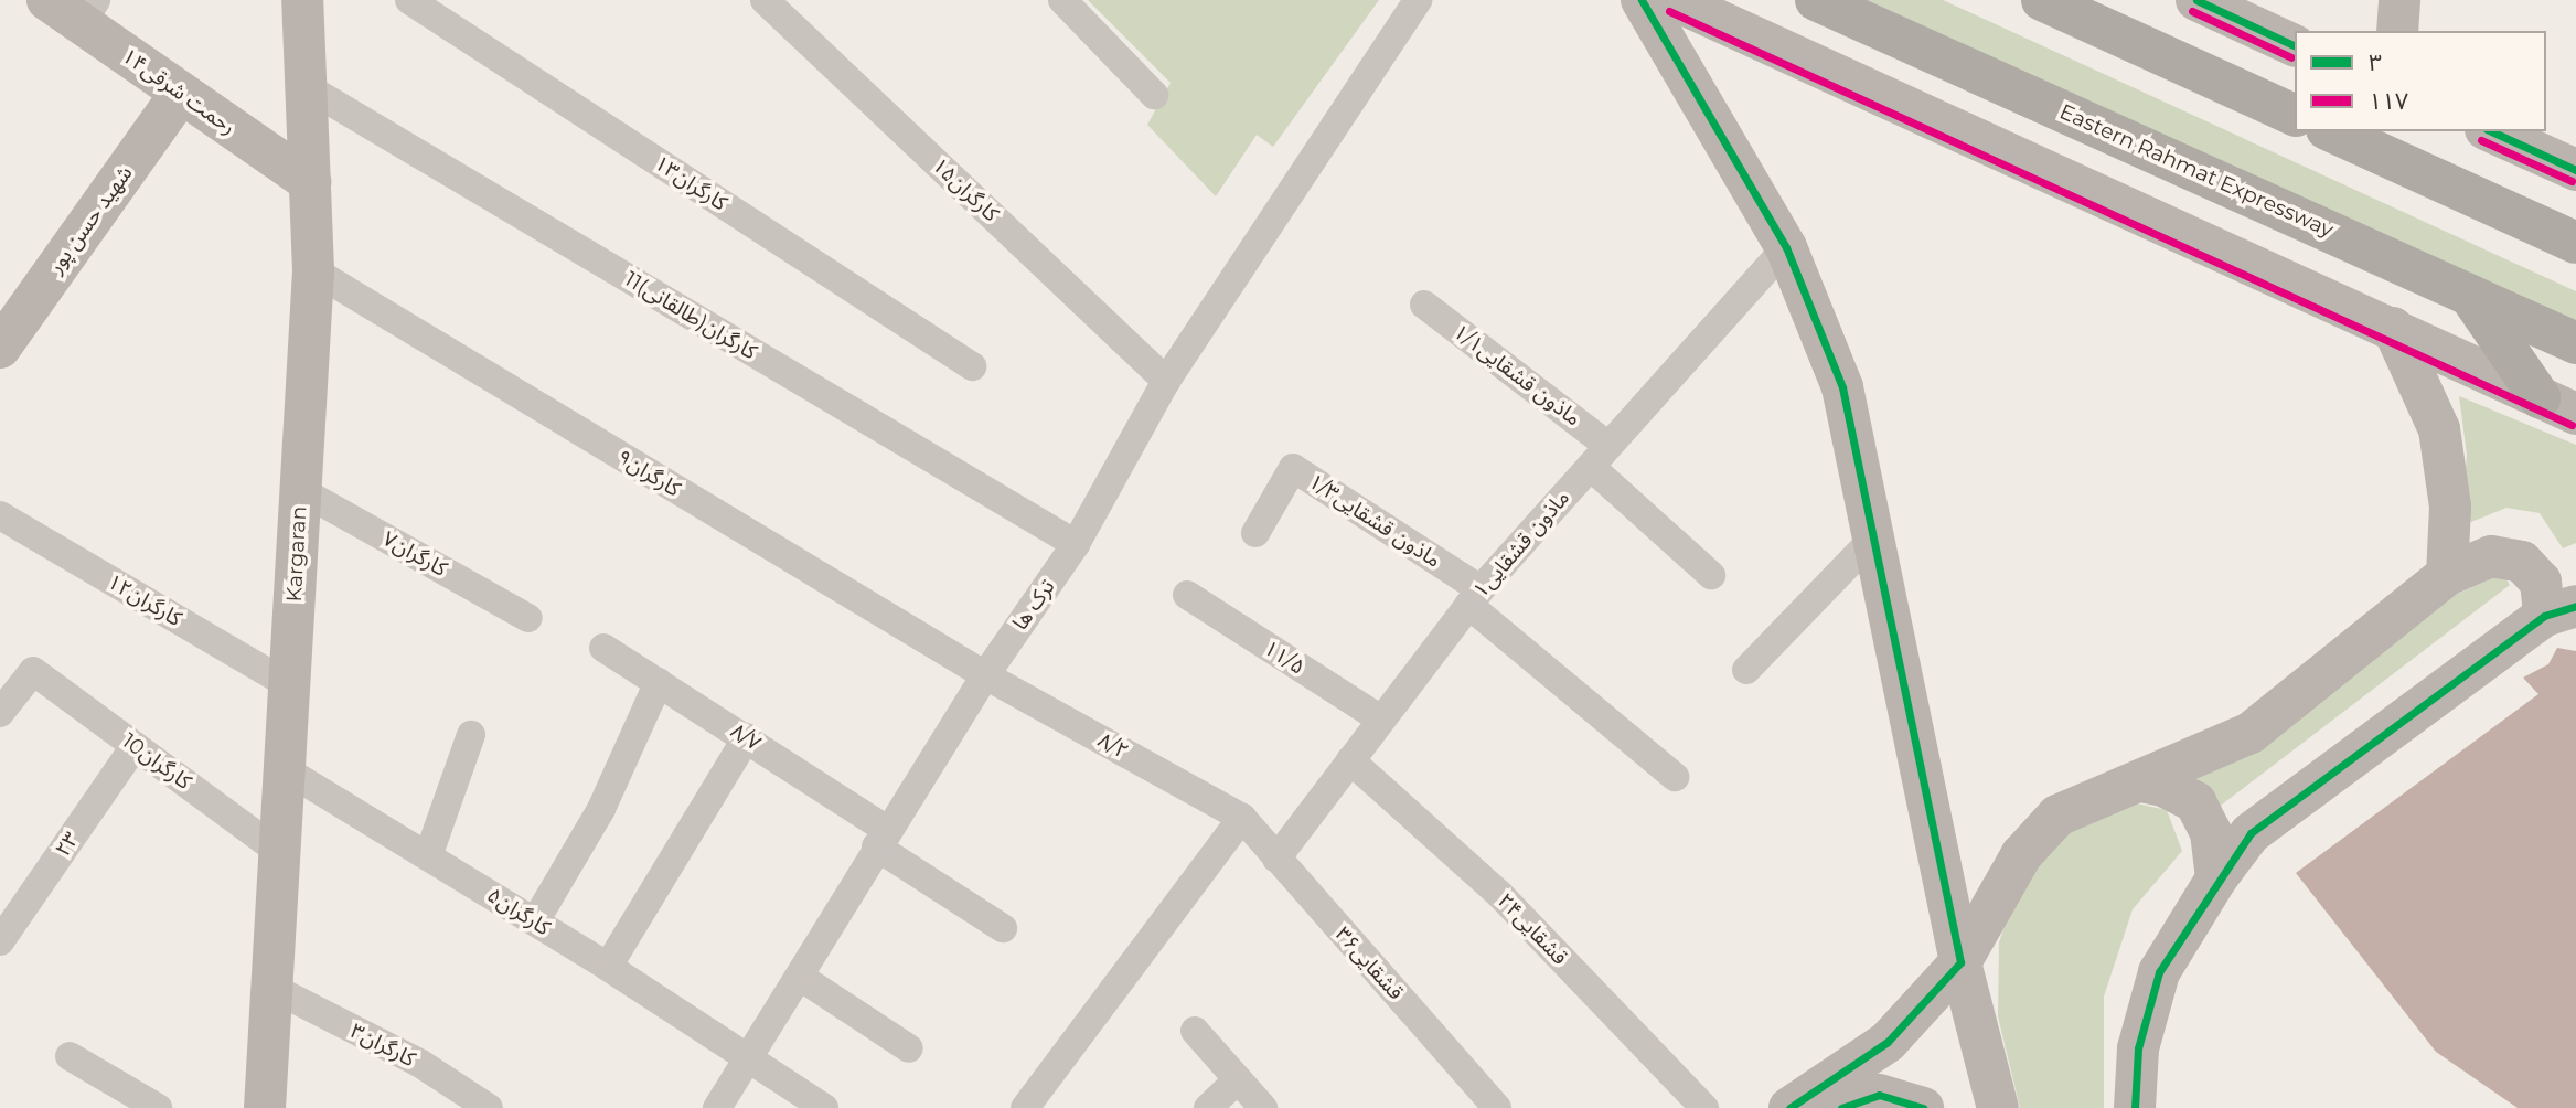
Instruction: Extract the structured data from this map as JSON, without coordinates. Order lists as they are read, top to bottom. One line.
{"streets":{"highway":["Eastern Rahmat Expressway"],"street":["۱۴رحمت شرقی","کارگران۱۳","۱۵کارگران","شهید حسن پور","11کارگران(طالقانی)","ماذون قشقایی۱/۱","کارگران۹","ماذون قشقایی۱/۳","ماذون قشقایی۱","Kargaran","کارگران۷","۱۲کارگران","ترک ها","۱۱/۵","۸/۷","۸/۲","10کارگران","۲۳","کارگران۵","قشقایی۲۴","قشقایی۳۶","کارگران۳"]},"crossings":[["۱۴رحمت شرقی","شهید حسن پور"],["۱۴رحمت شرقی","Kargaran"],["۱۵کارگران","ترک ها"],["11کارگران(طالقانی)","Kargaran"],["11کارگران(طالقانی)","ترک ها"],["ماذون قشقایی۱/۱","ماذون قشقایی۱"],["کارگران۹","Kargaran"],["کارگران۹","ترک ها"],["کارگران۹","۸/۲"],["ماذون قشقایی۱/۳","ماذون قشقایی۱"],["ماذون قشقایی۱","۱۱/۵"],["ماذون قشقایی۱","قشقایی۲۴"],["ماذون قشقایی۱","قشقایی۳۶"],["Kargaran","کارگران۷"],["Kargaran","۱۲کارگران"],["Kargaran","10کارگران"],["Kargaran","کارگران۵"],["Kargaran","کارگران۳"],["ترک ها","۸/۷"],["ترک ها","۸/۲"],["ترک ها","کارگران۵"],["۸/۲","قشقایی۳۶"],["10کارگران","۲۳"]],"lines":["transit line ۳","transit line ۱۱۷"],"legend":["۳","۱۱۷"]}
